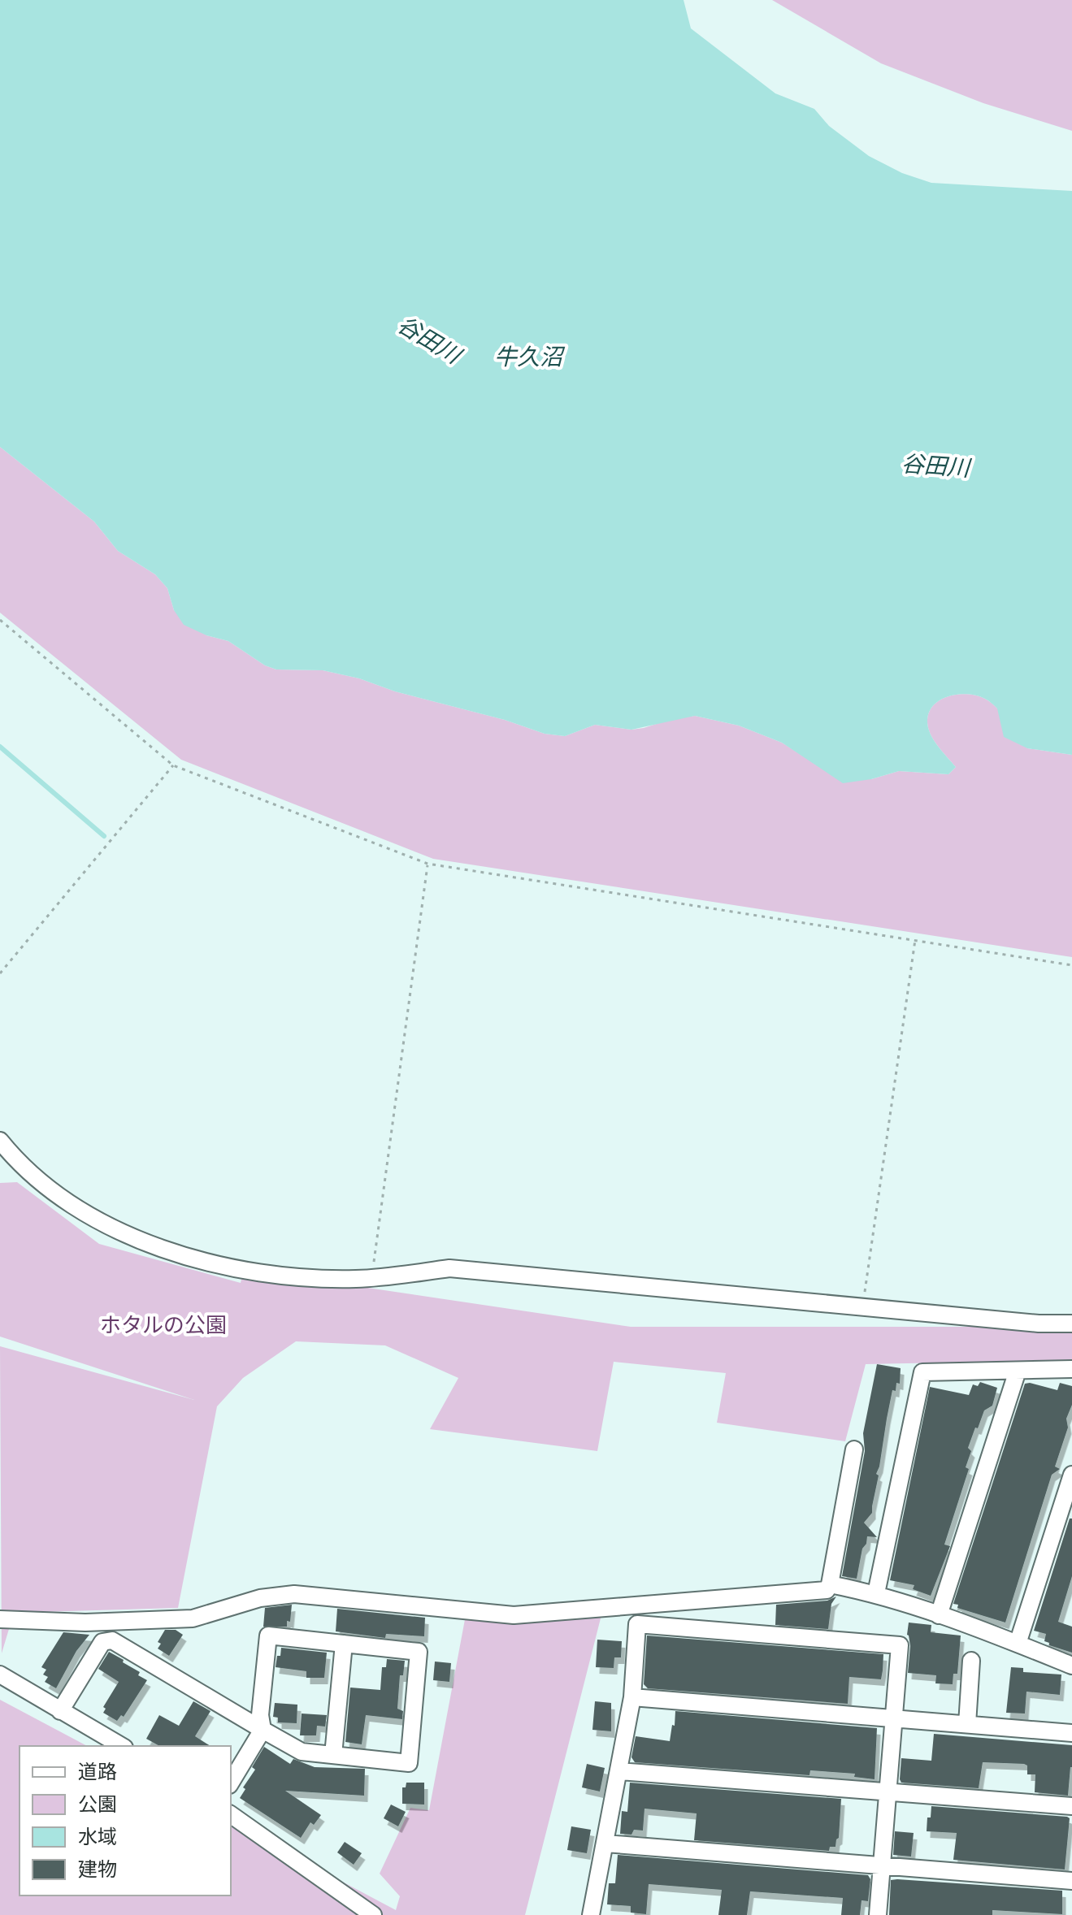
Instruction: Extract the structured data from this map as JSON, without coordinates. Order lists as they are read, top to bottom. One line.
{"water":["谷田川","牛久沼"],"parks":["ホタルの公園"],"legend":["道路","公園","水域","建物"]}
